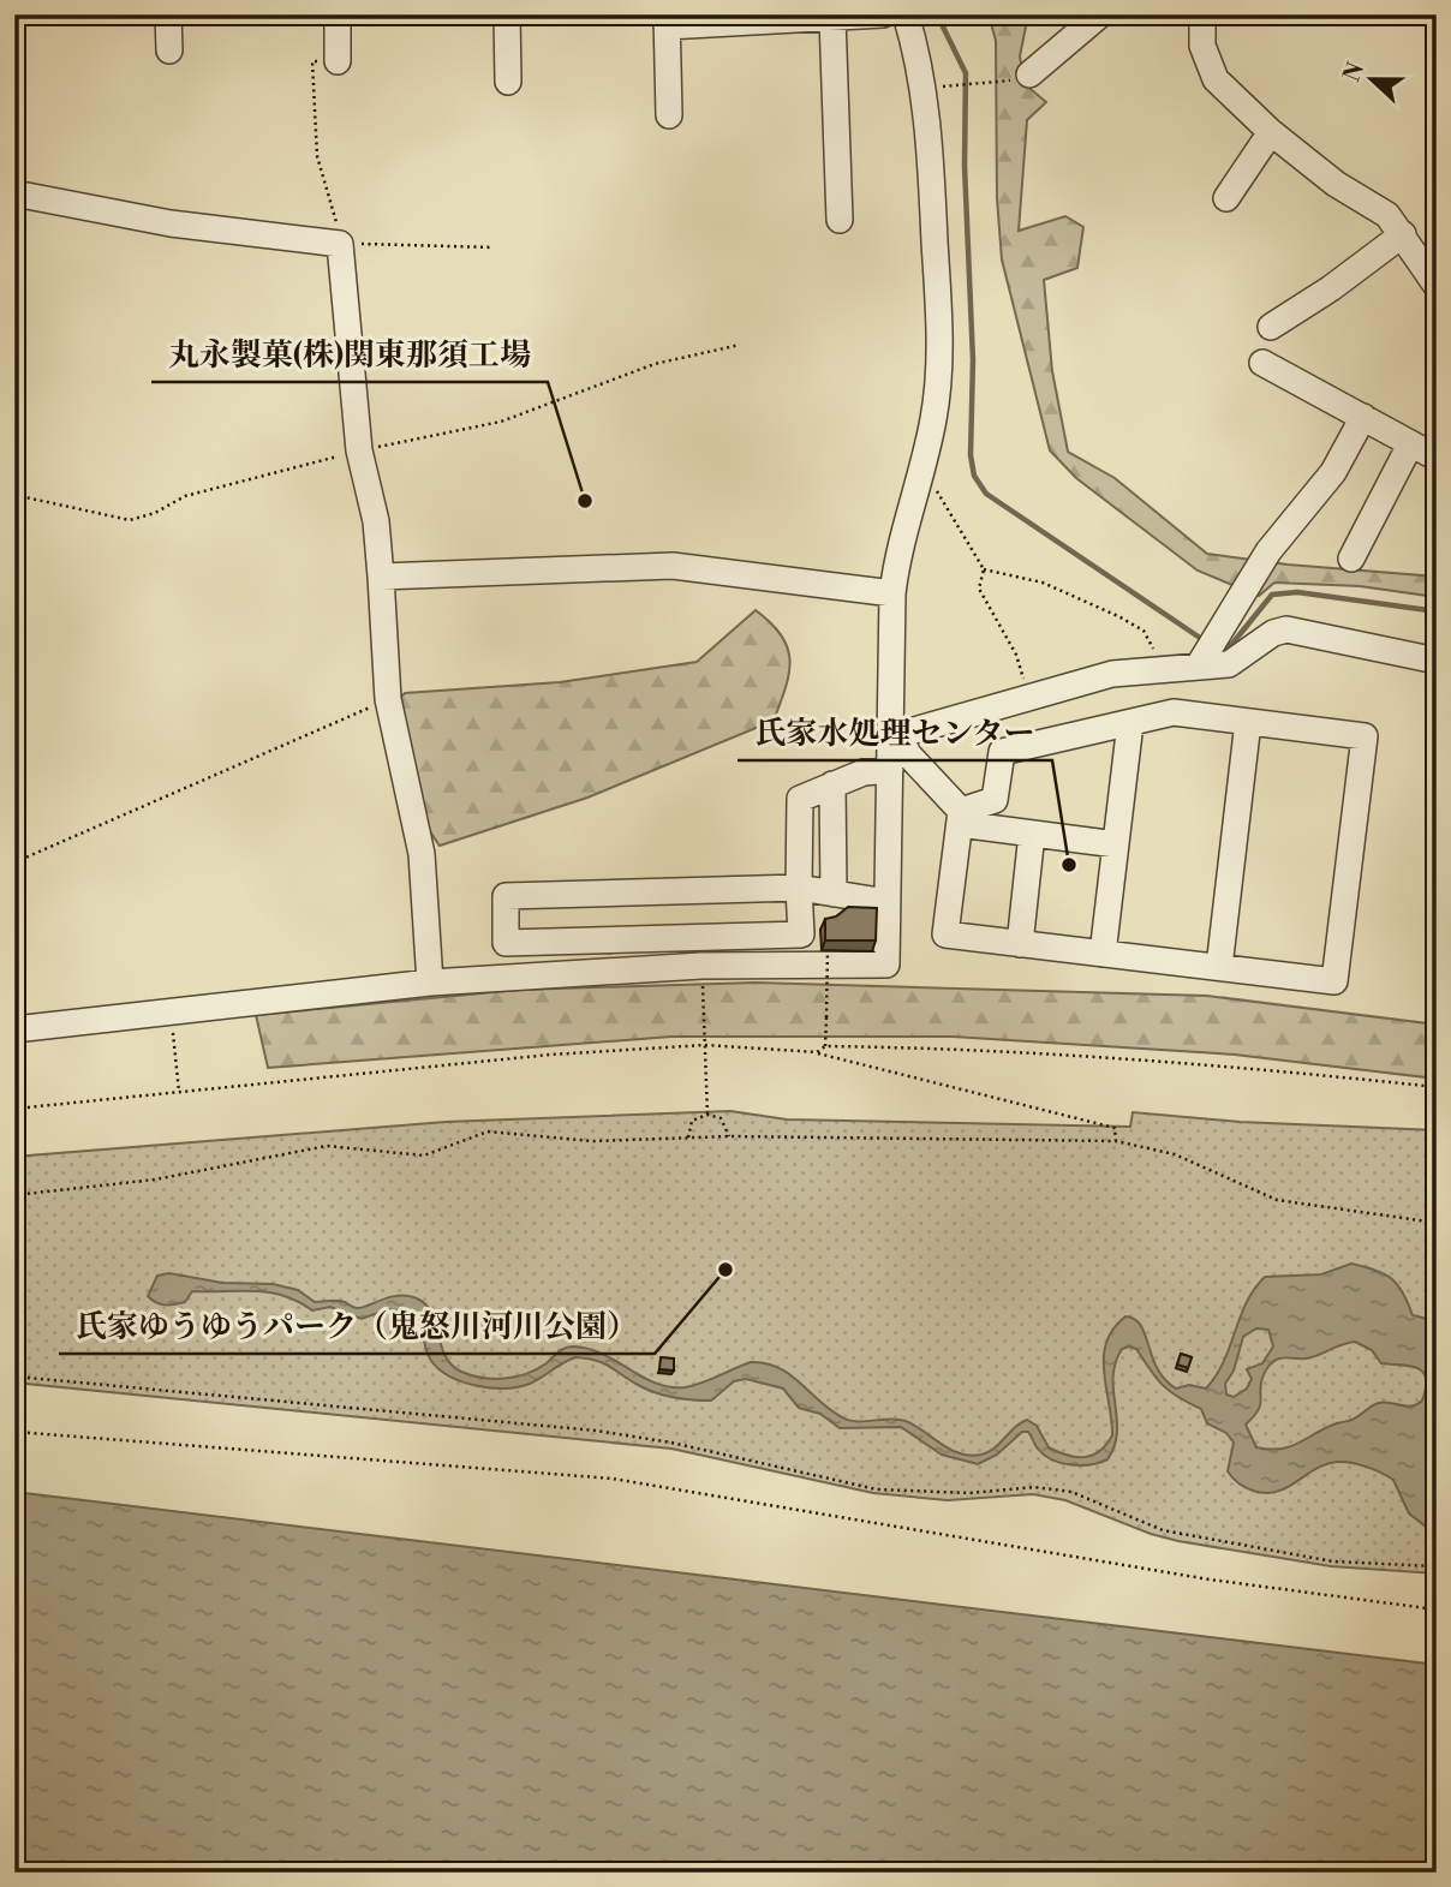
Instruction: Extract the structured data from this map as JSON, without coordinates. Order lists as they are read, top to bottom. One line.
{"places":["丸永製菓(株)関東那須工場","氏家水処理センター","氏家ゆうゆうパーク（鬼怒川河川公園）"],"north":"left"}
